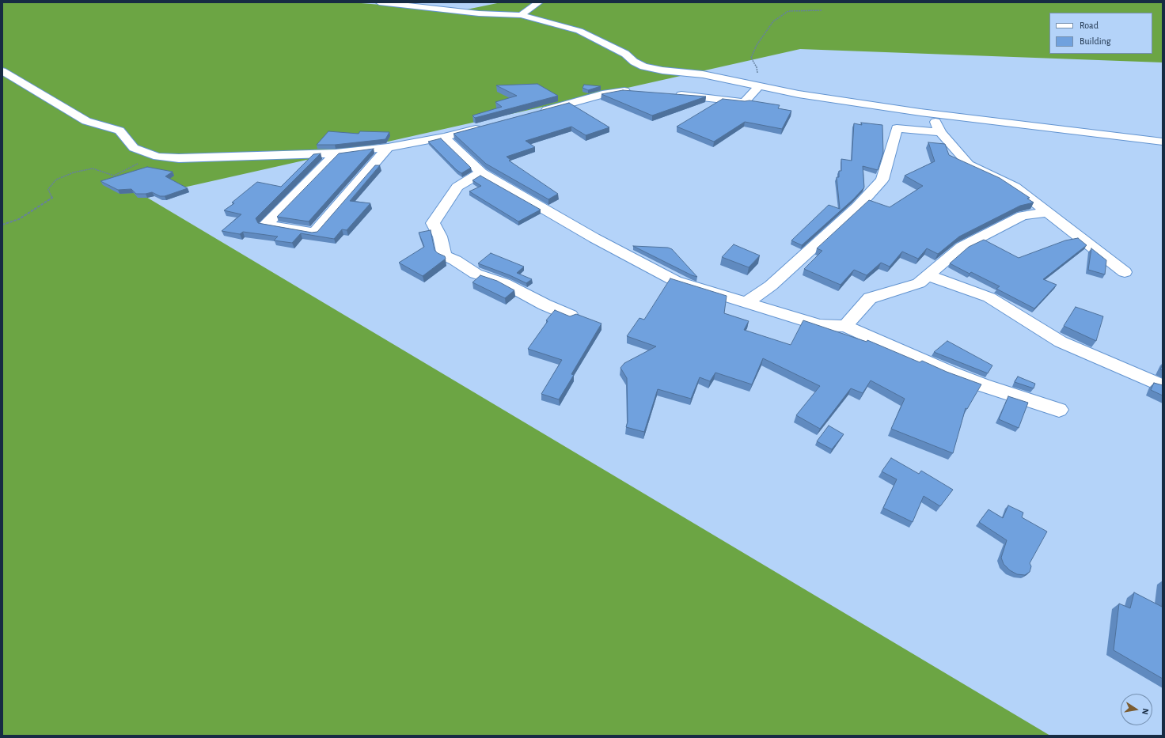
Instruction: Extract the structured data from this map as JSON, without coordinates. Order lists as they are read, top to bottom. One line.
{"legend":["Road","Building"],"north":"right"}
